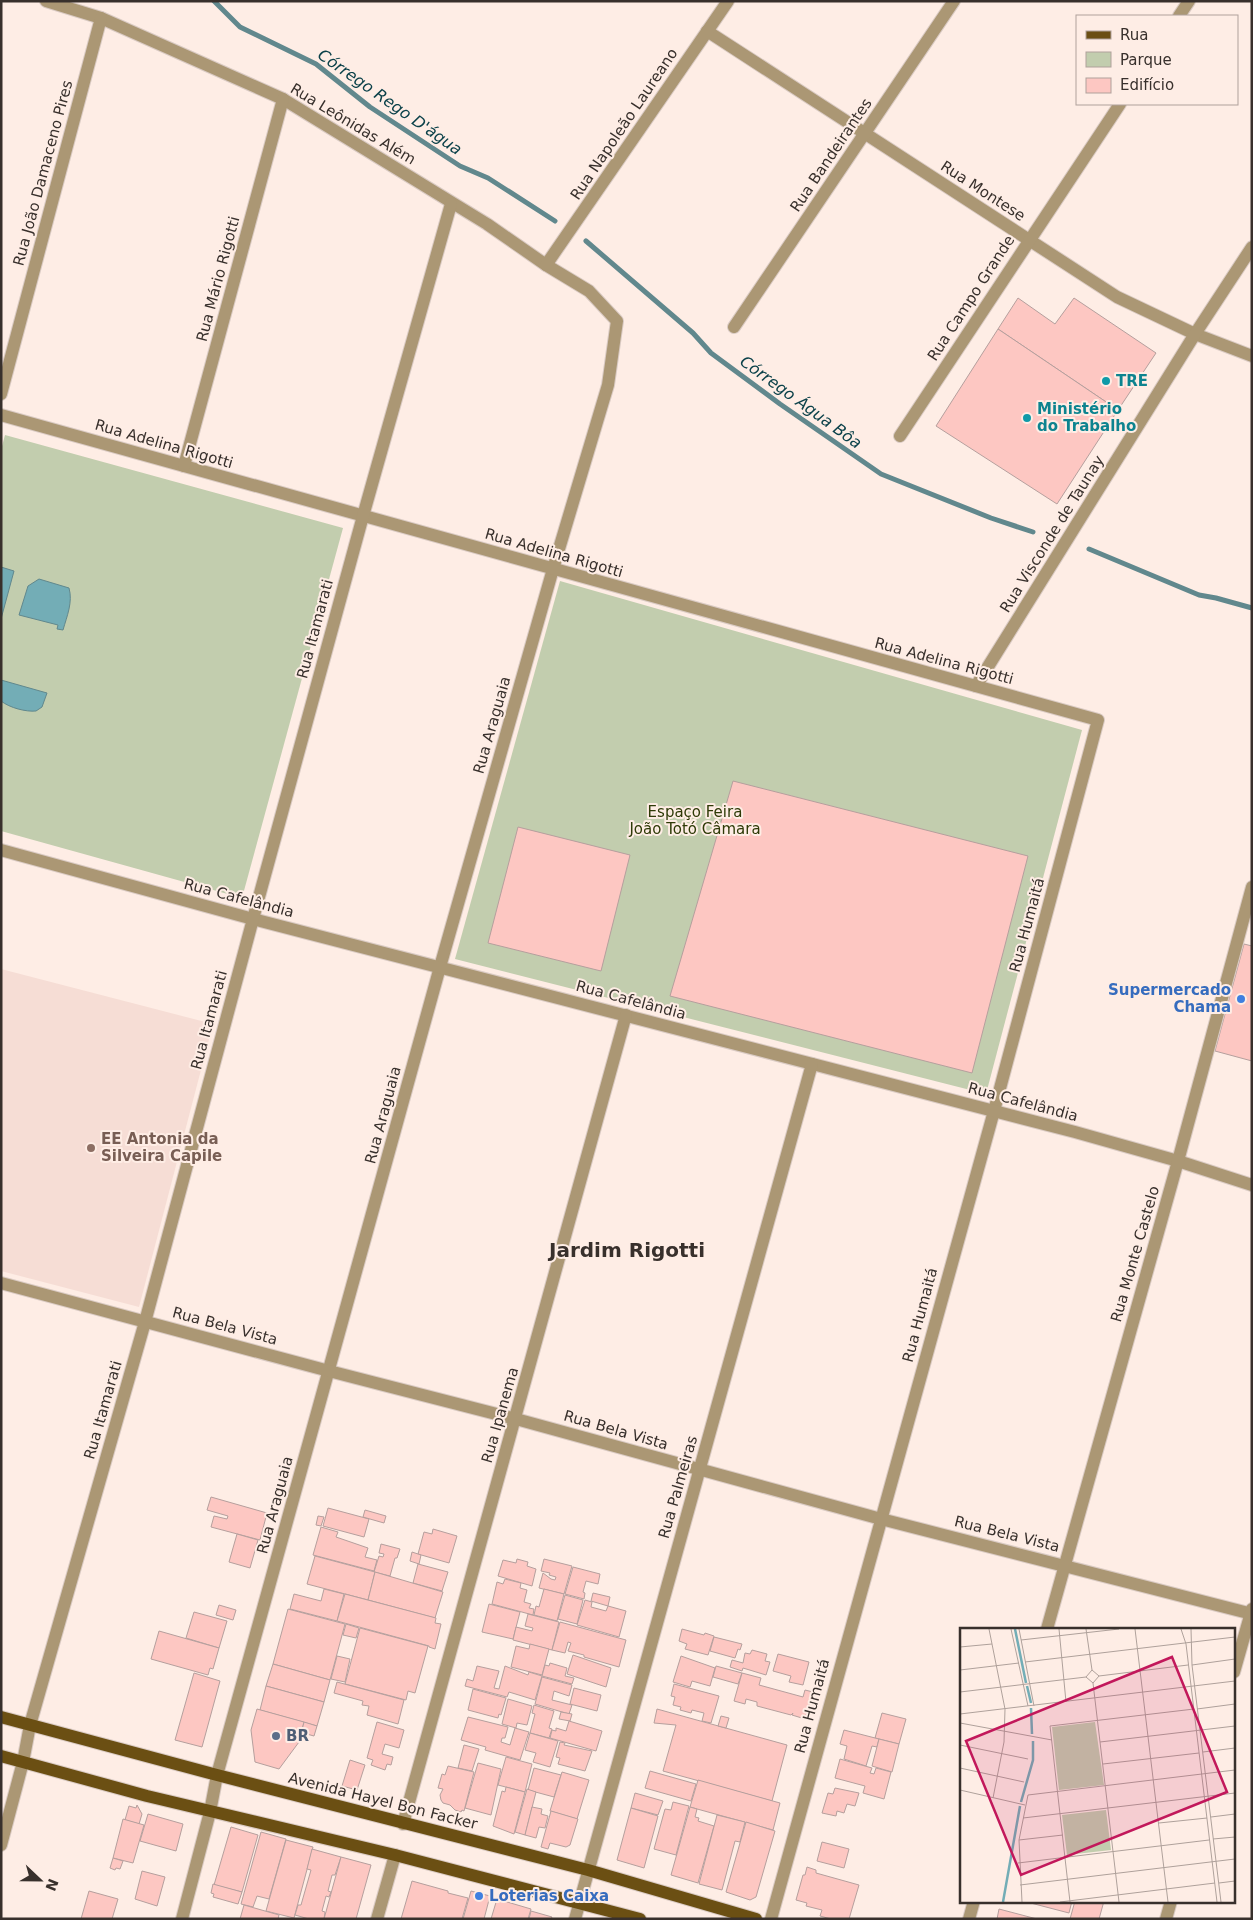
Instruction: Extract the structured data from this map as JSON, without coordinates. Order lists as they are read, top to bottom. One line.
{"streets":{"main road":["Avenida Hayel Bon Facker"],"street":["Rua Leônidas Além","Rua Napoleão Laureano","Rua Bandeirantes","Rua João Damaceno Pires","Rua Montese","Rua Mário Rigotti","Rua Campo Grande","Rua Adelina Rigotti","Rua Visconde de Taunay","Rua Itamarati","Rua Araguaia","Rua Cafelândia","Rua Humaitá","Rua Monte Castelo","Rua Bela Vista","Rua Ipanema","Rua Palmeiras"]},"crossings":[["Rua Leônidas Além","Rua Napoleão Laureano"],["Rua Leônidas Além","Rua João Damaceno Pires"],["Rua Leônidas Além","Rua Mário Rigotti"],["Rua Leônidas Além","Rua Itamarati"],["Rua Leônidas Além","Rua Araguaia"],["Rua Napoleão Laureano","Rua Montese"],["Rua Bandeirantes","Rua Montese"],["Rua Montese","Rua Campo Grande"],["Rua Montese","Rua Visconde de Taunay"],["Rua Mário Rigotti","Rua Adelina Rigotti"],["Rua Adelina Rigotti","Rua Visconde de Taunay"],["Rua Adelina Rigotti","Rua Itamarati"],["Rua Adelina Rigotti","Rua Araguaia"],["Rua Adelina Rigotti","Rua Humaitá"],["Rua Itamarati","Rua Cafelândia"],["Rua Itamarati","Rua Bela Vista"],["Rua Itamarati","Avenida Hayel Bon Facker"],["Rua Araguaia","Rua Cafelândia"],["Rua Araguaia","Rua Bela Vista"],["Rua Araguaia","Avenida Hayel Bon Facker"],["Rua Cafelândia","Rua Humaitá"],["Rua Cafelândia","Rua Monte Castelo"],["Rua Cafelândia","Rua Ipanema"],["Rua Cafelândia","Rua Palmeiras"],["Rua Humaitá","Rua Bela Vista"],["Rua Monte Castelo","Rua Bela Vista"],["Rua Bela Vista","Rua Ipanema"],["Rua Bela Vista","Rua Palmeiras"],["Rua Ipanema","Avenida Hayel Bon Facker"],["Rua Palmeiras","Avenida Hayel Bon Facker"]],"districts":["Jardim Rigotti"],"water":["Córrego Rego D'água","Córrego Água Bôa"],"parks":["Espaço Feira João Totó Câmara"],"places":["TRE","Ministério do Trabalho","Supermercado Chama","EE Antonia da Silveira Capile","BR","Loterias Caixa"],"legend":["Rua","Parque","Edifício"],"north":"right"}
